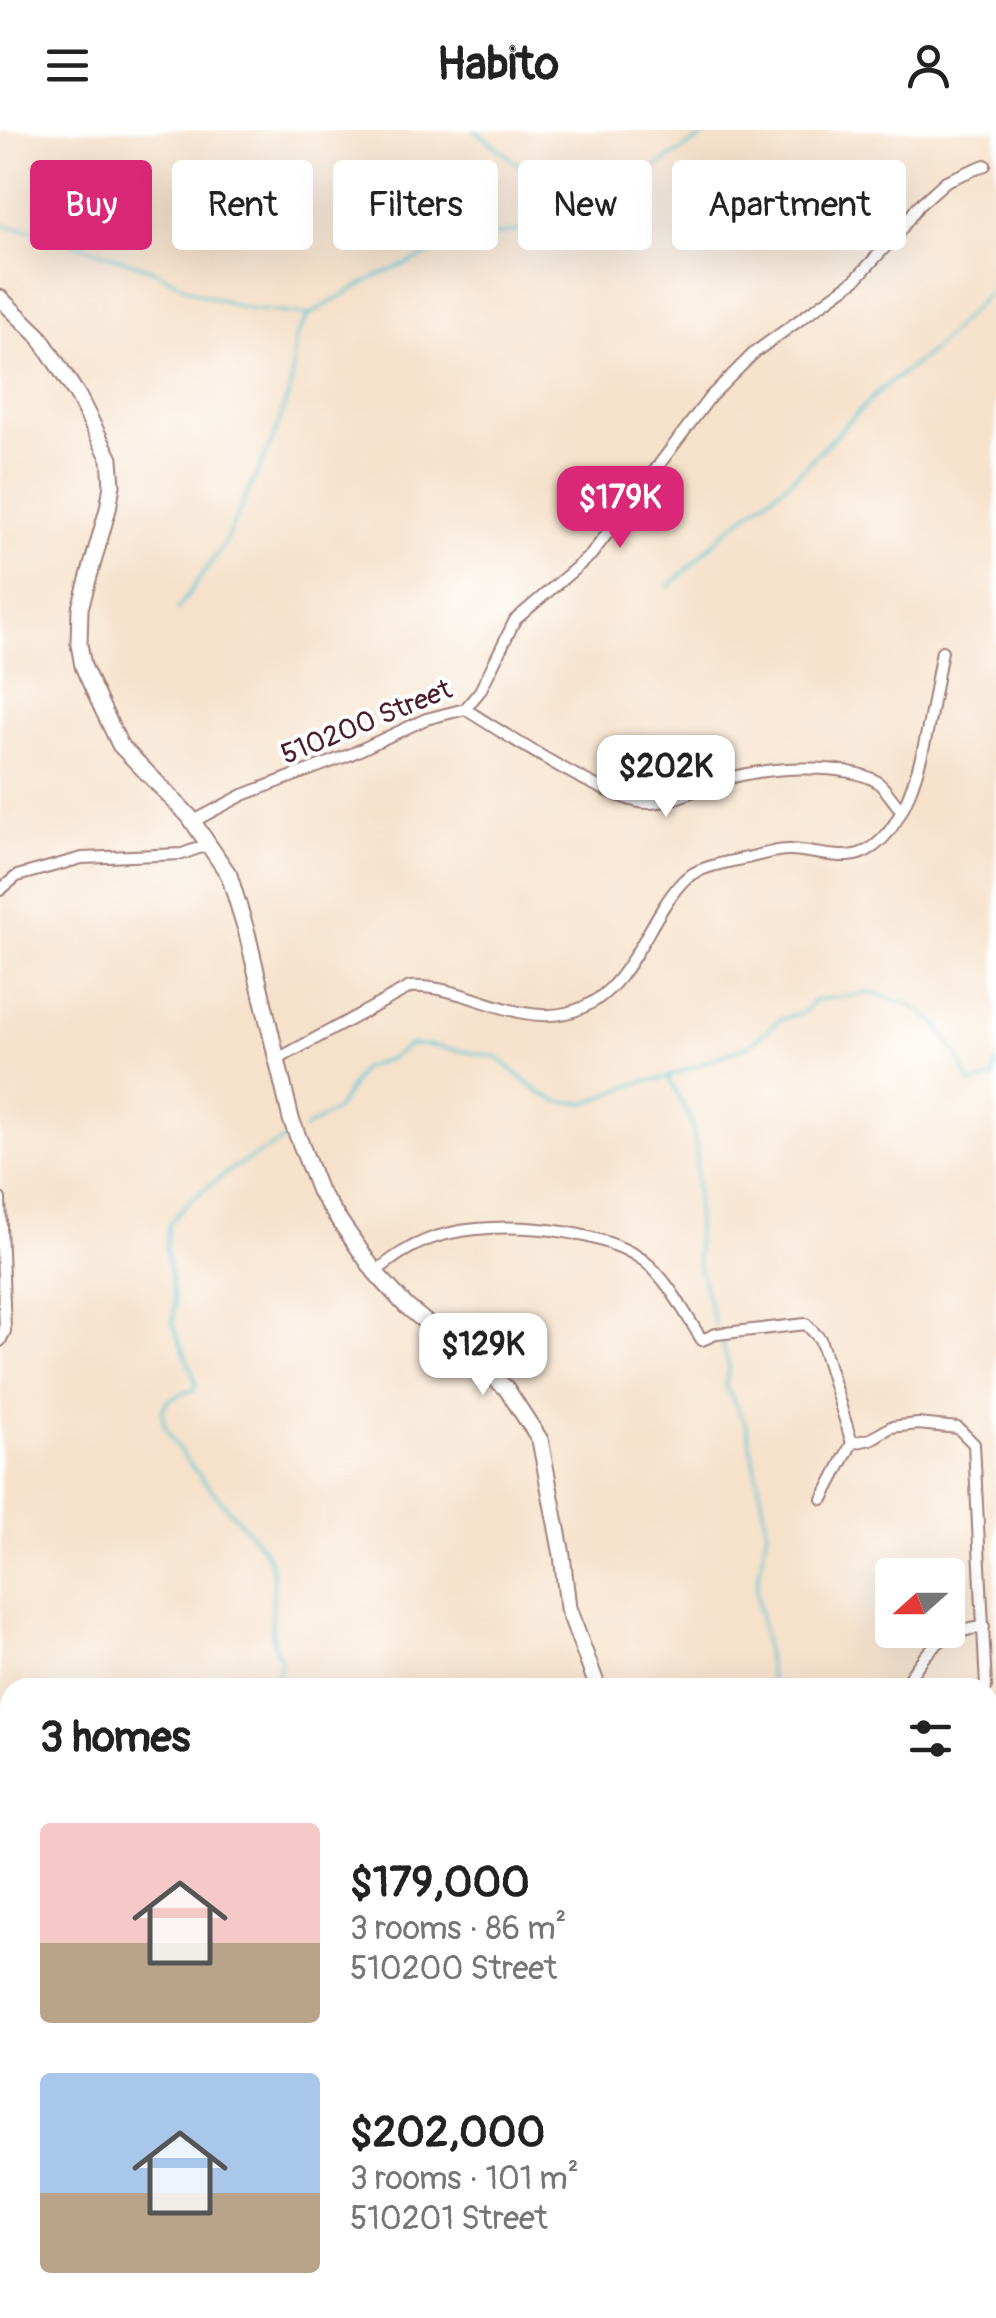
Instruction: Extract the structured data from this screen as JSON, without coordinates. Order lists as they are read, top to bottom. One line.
{"streets":{"street":["510200 Street"]},"north":"left","page":{"header":"Habito","chip":["Buy","Rent","Filters","New","Apartment"],"price":["$179K","$202K","$129K"],"heading":"3 homes","list":[{"name":"$179,000","note":"3 rooms · 86 m² · 510200 Street"},{"name":"$202,000","note":"3 rooms · 101 m² · 510201 Street"}]}}
